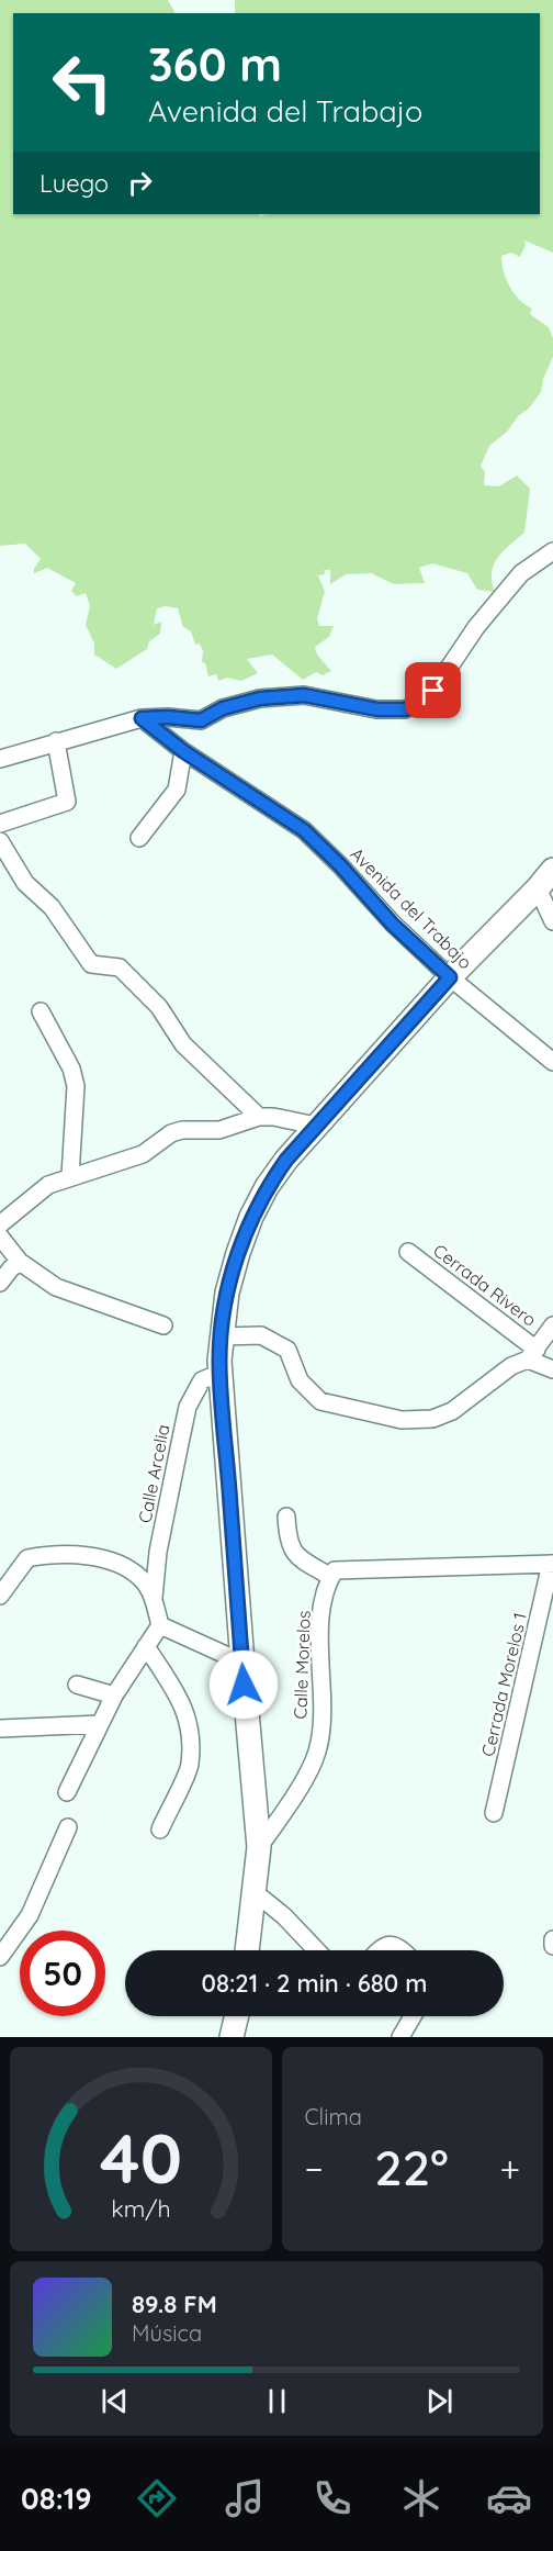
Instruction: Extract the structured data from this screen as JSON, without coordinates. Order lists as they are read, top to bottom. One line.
{"streets":{"street":["Avenida del Trabajo","Cerrada Rivero","Calle Arcelia","Calle Morelos","Cerrada Morelos 1"]},"page":{"turn":["360 m","Avenida del Trabajo"],"then":"Luego","limit":"50","trip":"08:21 · 2 min · 680 m","tile":"Clima","heat":["−","22°","+"],"song":["89.8 FM","Música"],"tabs":"08:19","gauge":["40","km/h"]}}
